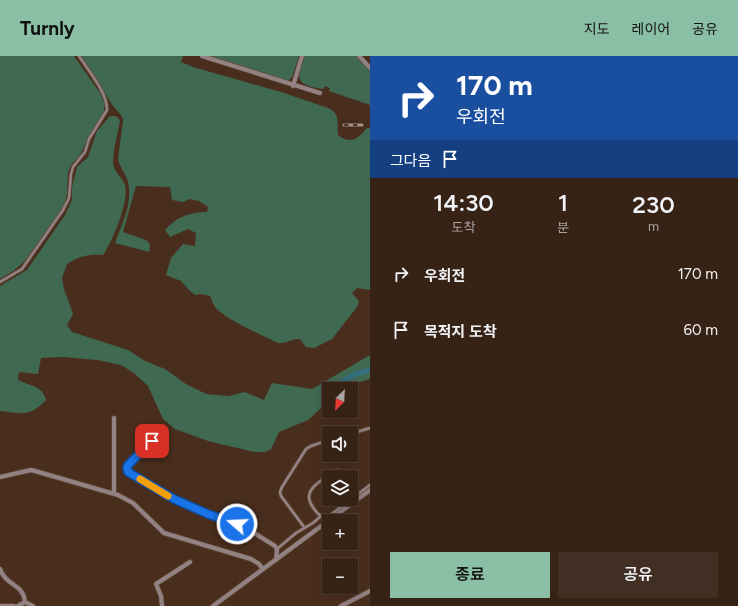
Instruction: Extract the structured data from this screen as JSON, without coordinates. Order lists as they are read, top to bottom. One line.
{"north":"bottom left","page":{"header":"Turnly","nav":["지도","레이어","공유"],"turn":["170 m","우회전"],"then":"그다음","eta":["14:30","도착","1","분","230","m"],"list":[{"name":"우회전","value":"170 m"},{"name":"목적지 도착","value":"60 m"}],"map_buttons":["+","−"],"buttons":["종료","공유"]}}
